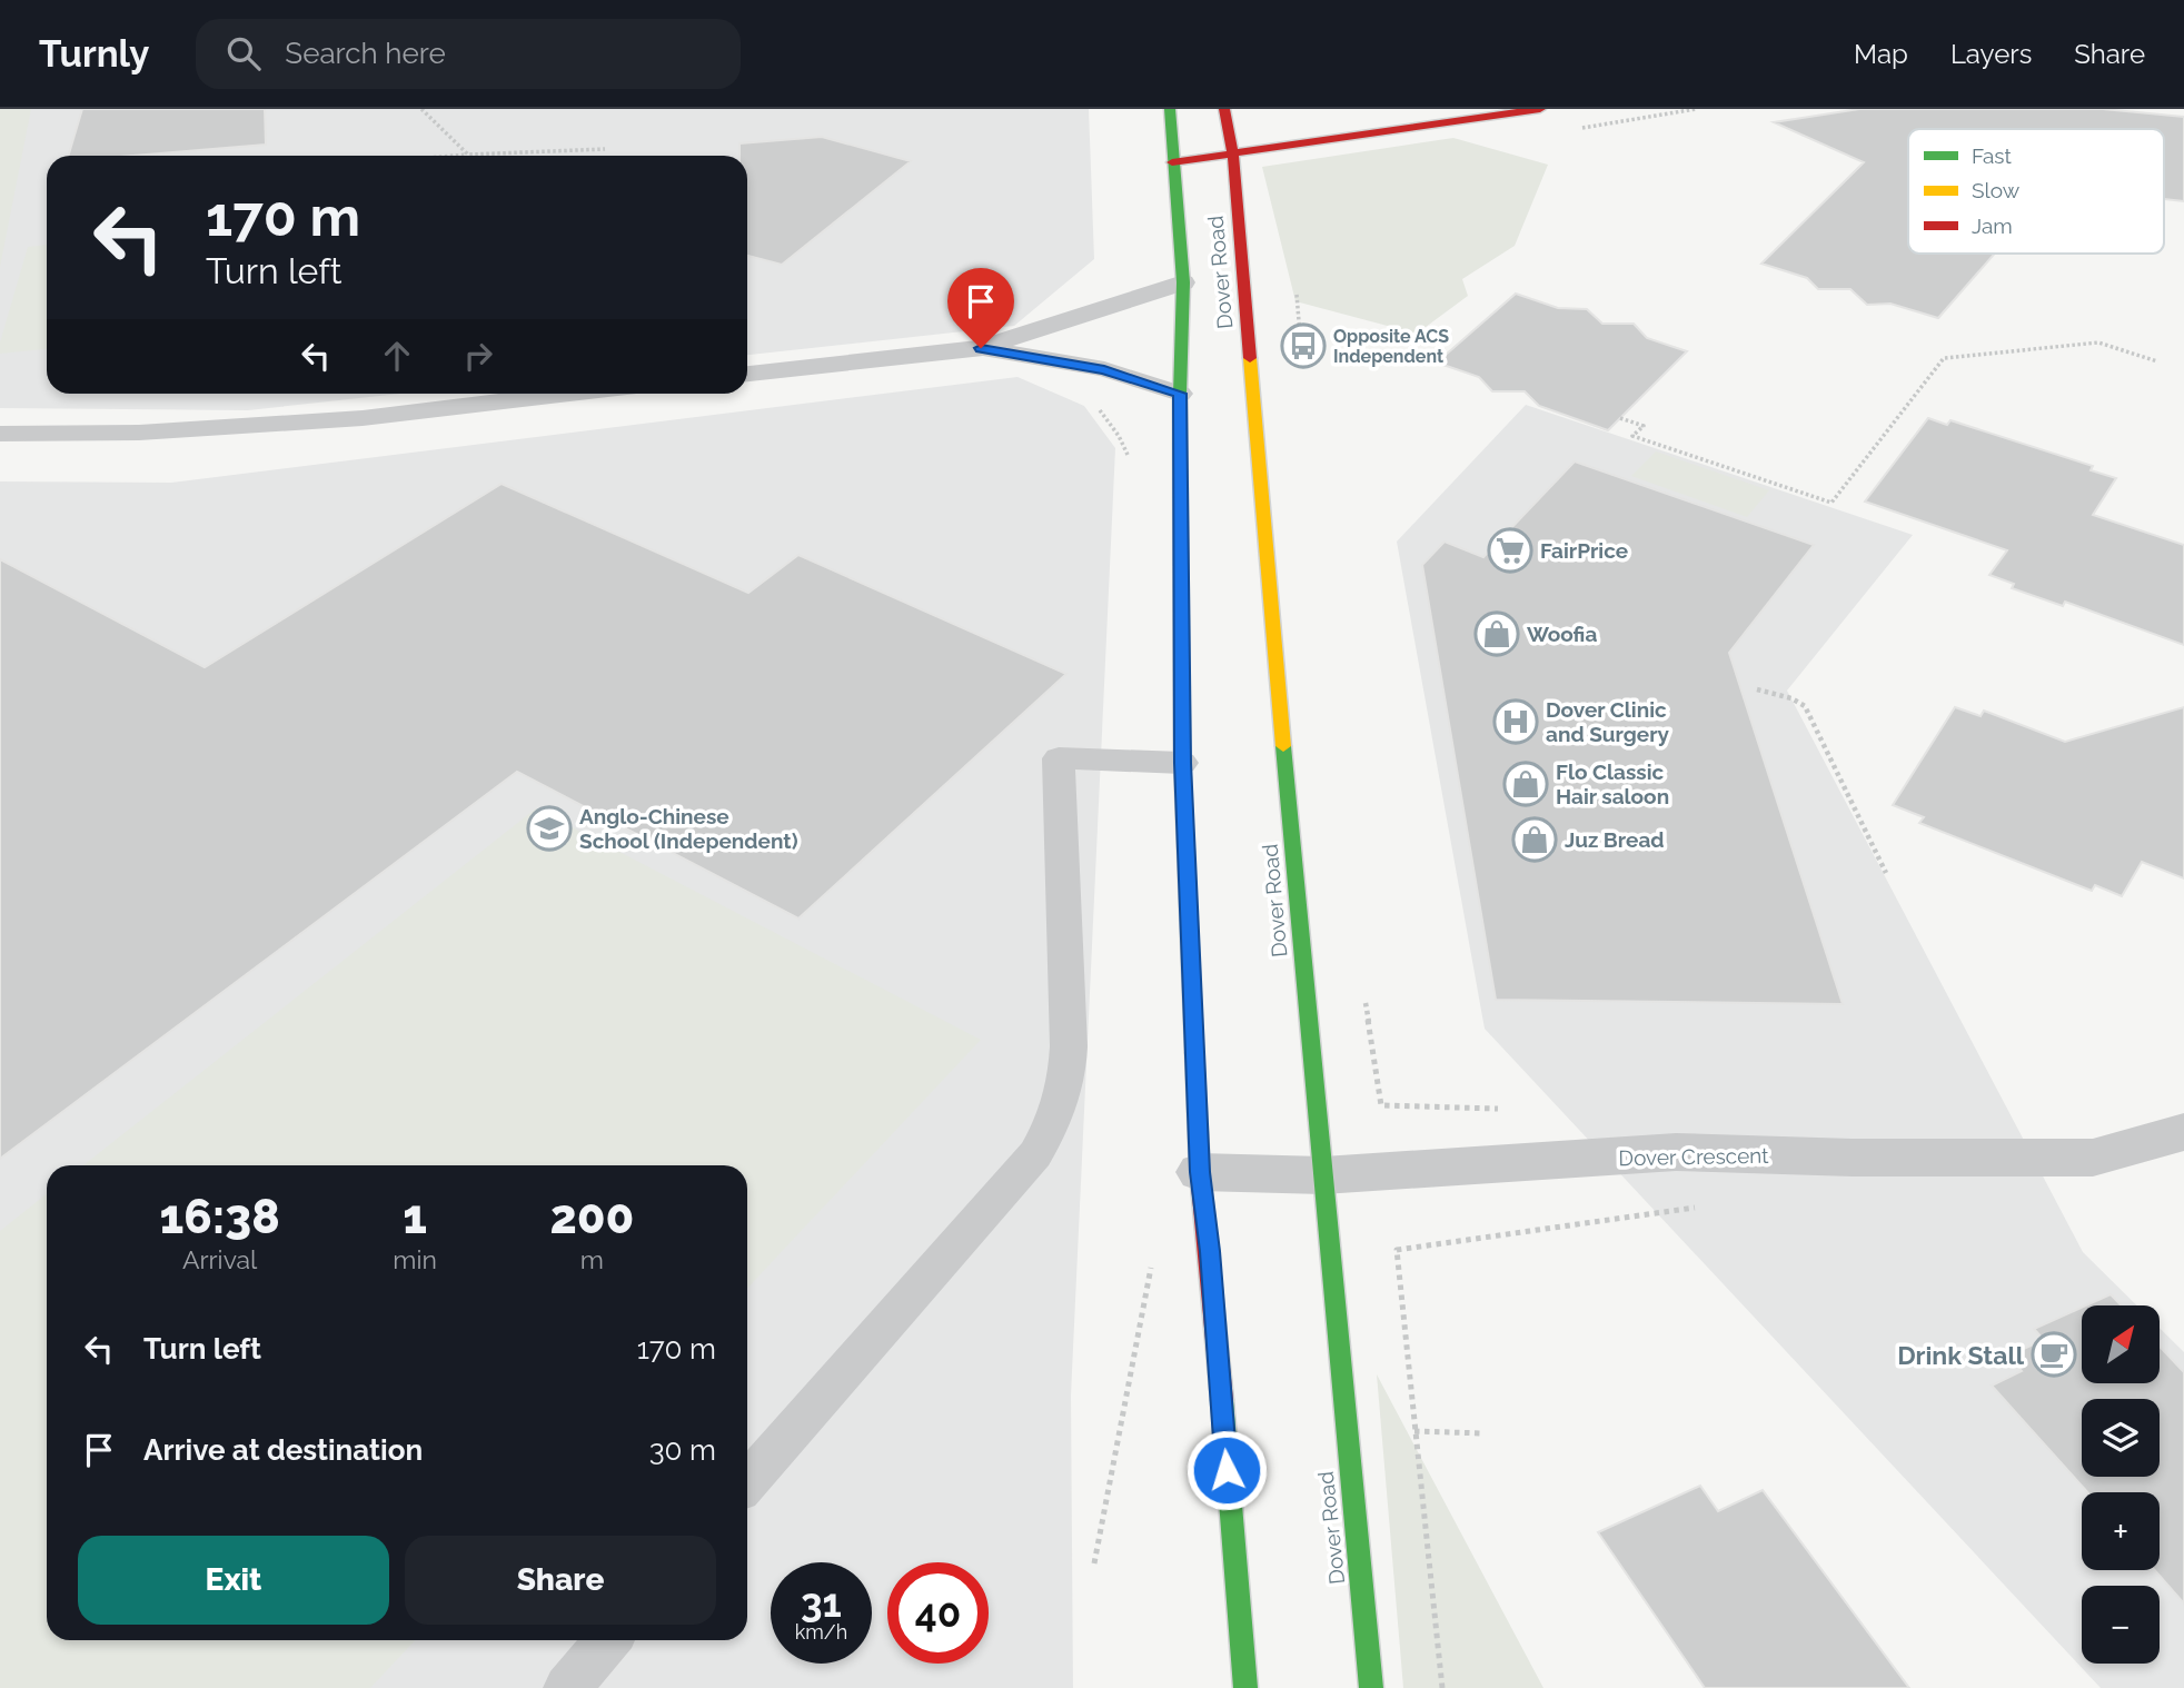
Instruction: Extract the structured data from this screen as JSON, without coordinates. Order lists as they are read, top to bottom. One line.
{"streets":{"street":["Dover Road","Dover Crescent"]},"crossings":[["Dover Road","Dover Crescent"]],"places":{"bus stop":["Opposite ACS Independent"],"supermarket":["FairPrice"],"shop":["Woofia","Flo Classic Hair saloon","Juz Bread"],"hospital":["Dover Clinic and Surgery"],"school or university":["Anglo-Chinese School (Independent)"],"cafe":["Drink Stall"]},"legend":["Fast","Slow","Jam"],"north":"top right","page":{"header":"Turnly","search":"Search here","nav":["Map","Layers","Share"],"turn":["170 m","Turn left"],"eta":["16:38","Arrival","1","min","200","m"],"list":[{"name":"Turn left","value":"170 m"},{"name":"Arrive at destination","value":"30 m"}],"map_buttons":["+","−"],"buttons":["Exit","Share"],"speed":"31 km/h","limit":"40"}}
